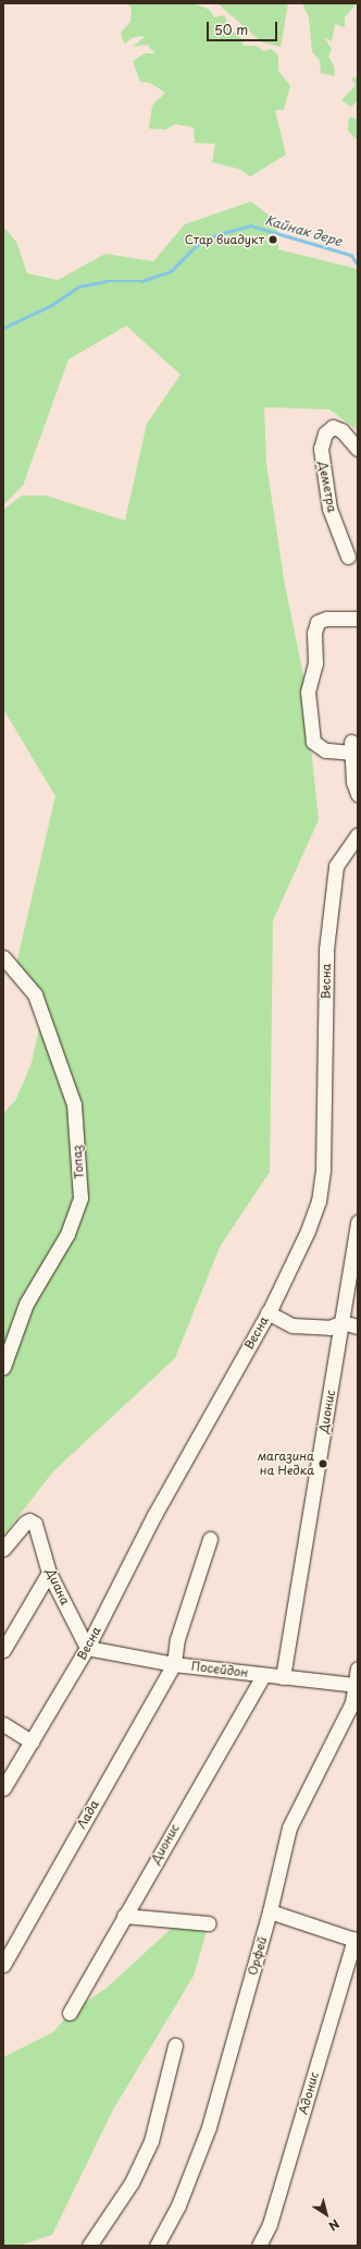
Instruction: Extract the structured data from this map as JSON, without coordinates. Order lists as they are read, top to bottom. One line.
{"streets":{"street":["Деметра","Весна","Топаз","Дионис","Диана","Посейдон","Лада","Орфей","Адонис"]},"crossings":[["Весна","Диана"],["Весна","Посейдон"],["Дионис","Посейдон"],["Диана","Посейдон"],["Посейдон","Лада"],["Посейдон","Орфей"]],"water":["Кайнак дере"],"places":["Стар виадукт","магазина на Недка"],"scale_bar":"50 m","north":"bottom right"}
